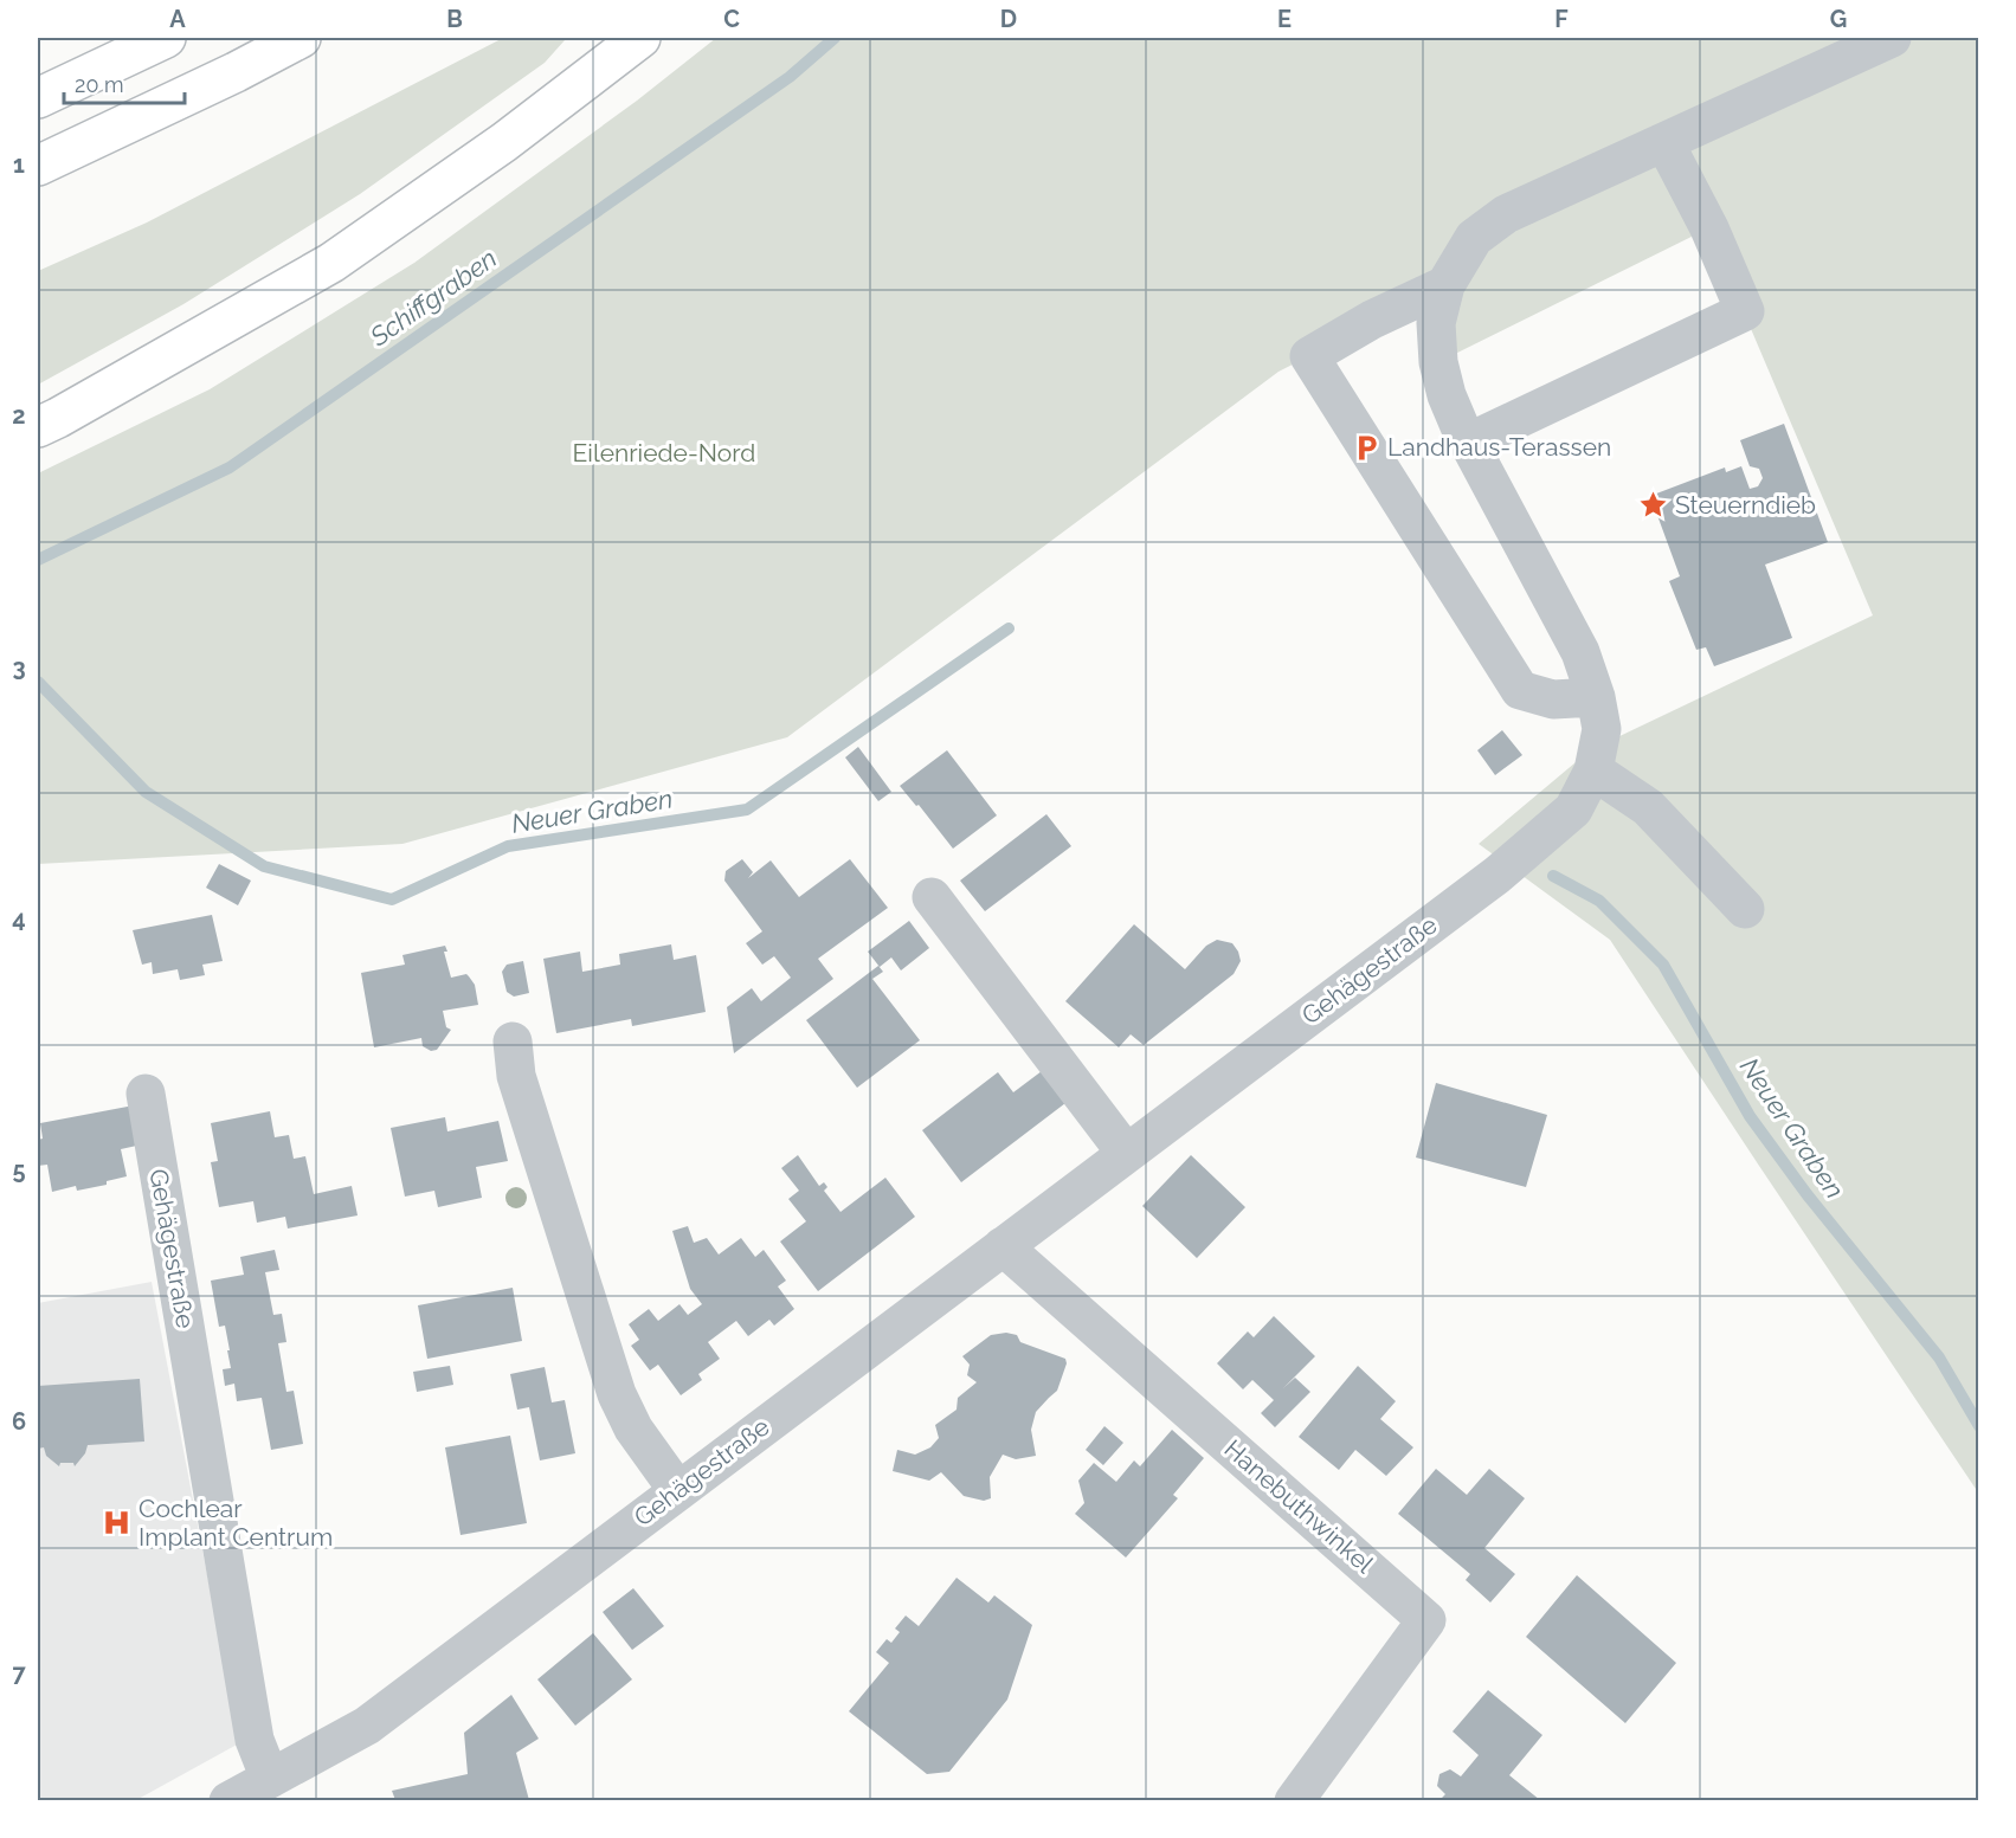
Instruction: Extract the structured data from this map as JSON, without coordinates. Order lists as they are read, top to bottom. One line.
{"streets":{"street":["Gehägestraße","Hanebuthwinkel"]},"crossings":[["Gehägestraße","Hanebuthwinkel"]],"water":["Schiffgraben","Neuer Graben"],"parks":["Eilenriede-Nord"],"places":{"parking":["Landhaus-Terassen"],"place":["Steuerndieb"],"hospital":["Cochlear Implant Centrum"]},"scale_bar":"20 m","grid":{"columns":["A","B","C","D","E","F","G"],"rows":["1","2","3","4","5","6","7"]}}
